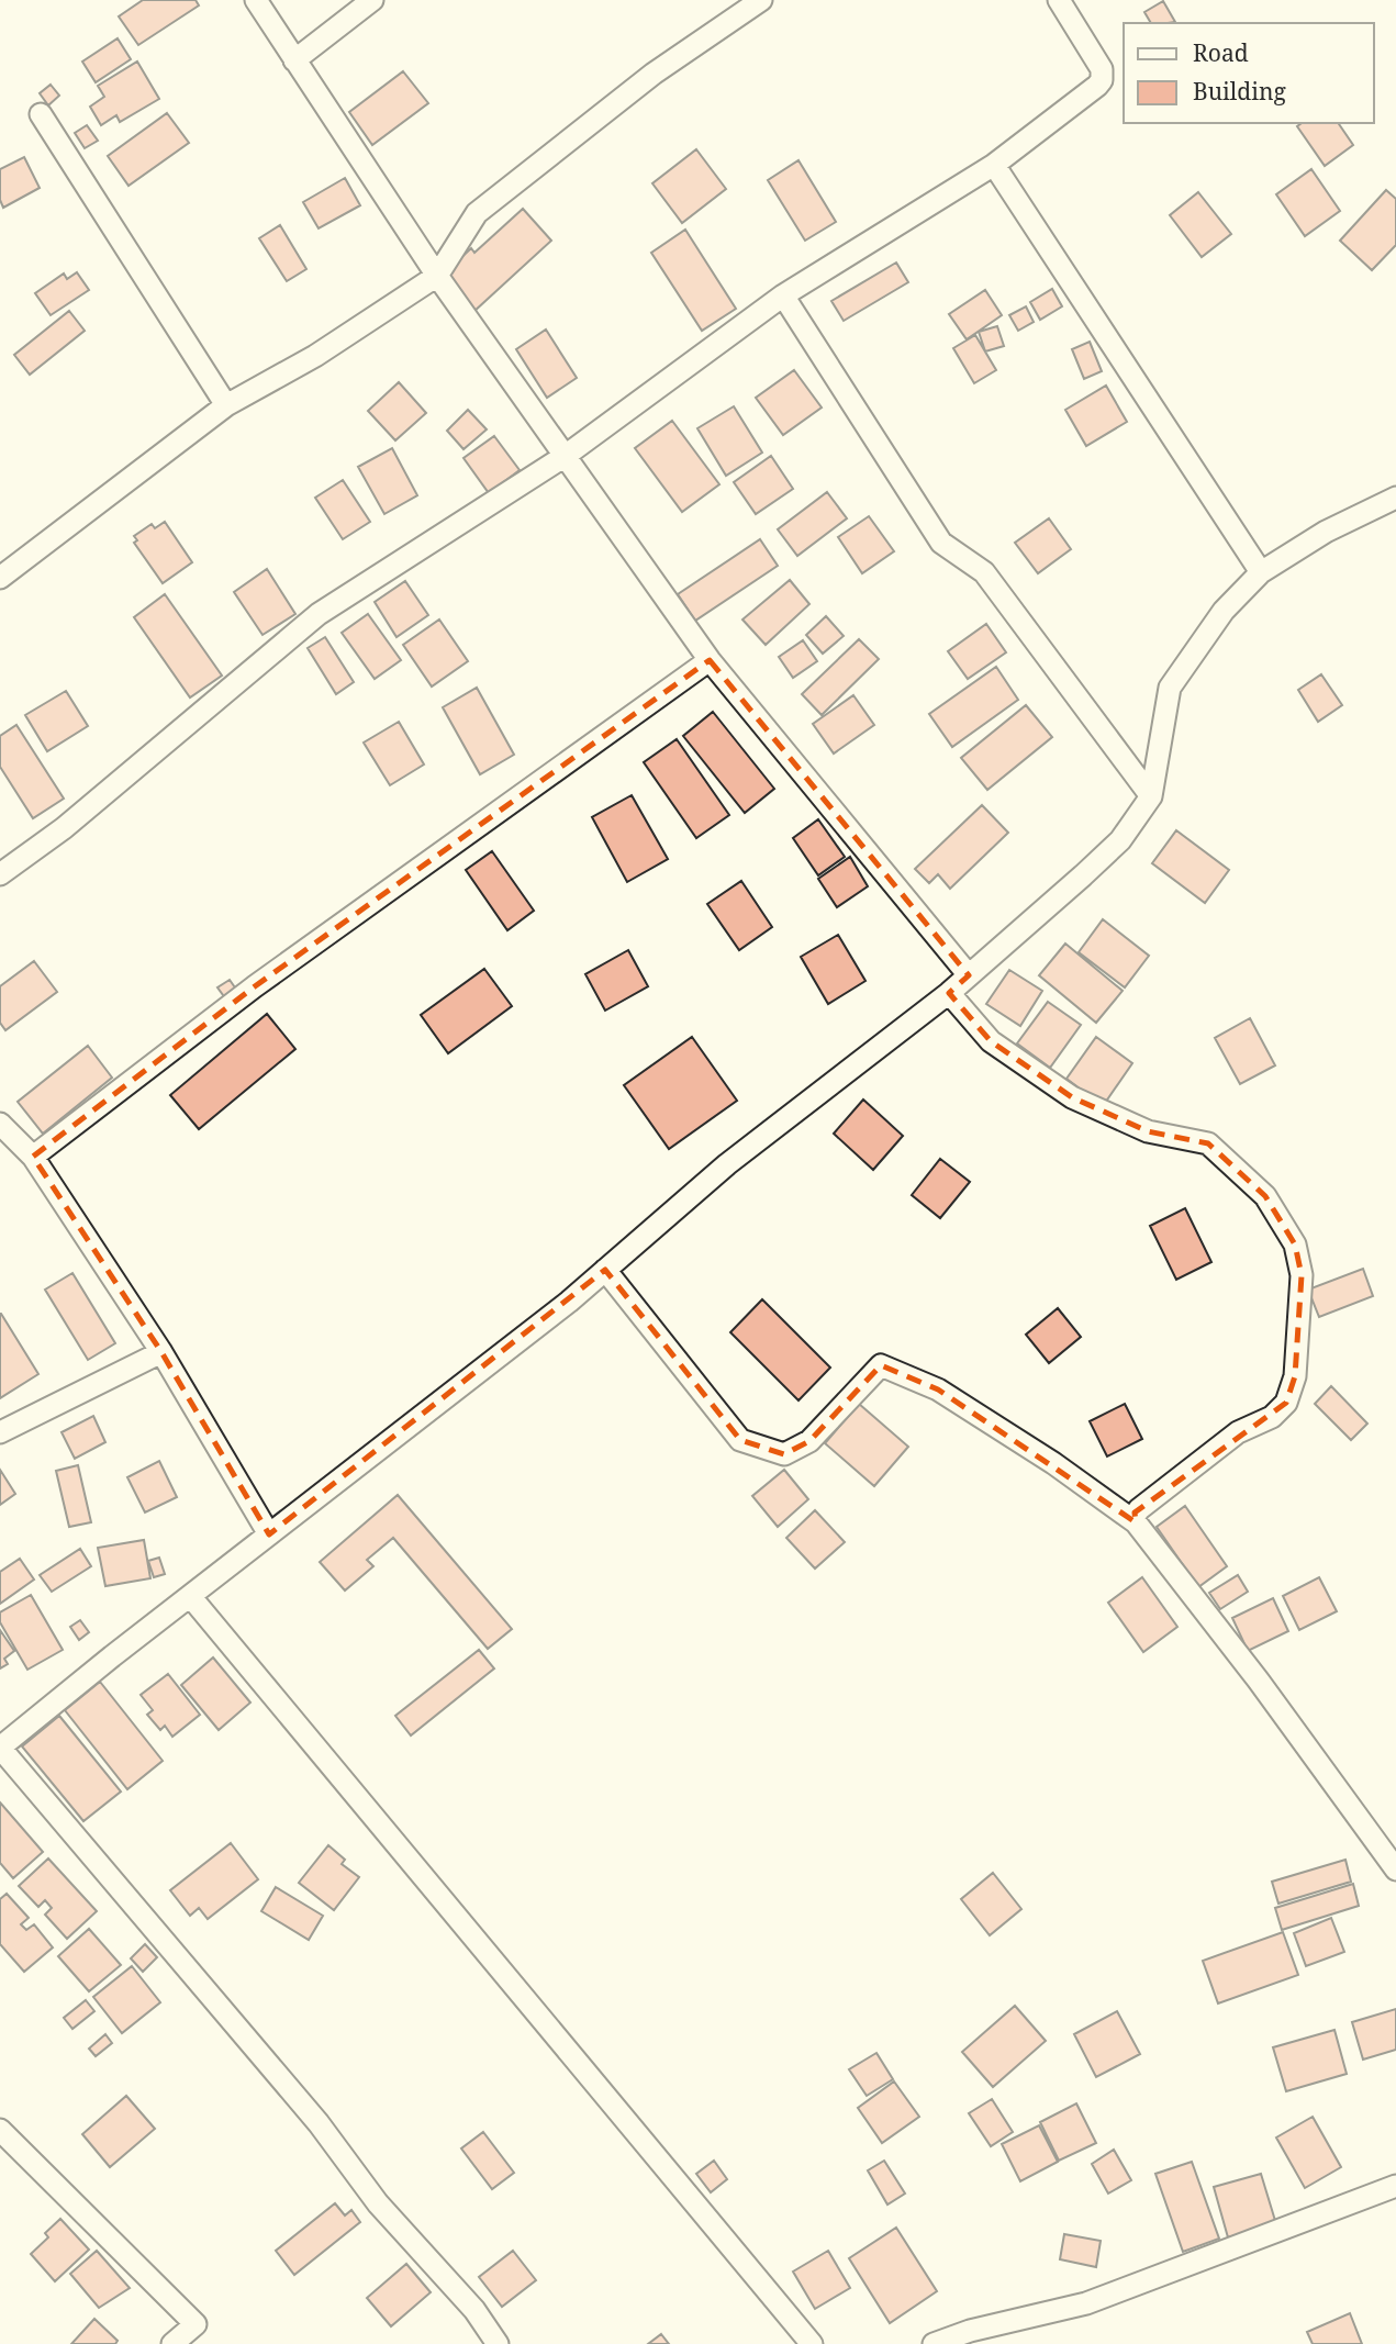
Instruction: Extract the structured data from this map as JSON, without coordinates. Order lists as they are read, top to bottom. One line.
{"legend":["Road","Building"]}
